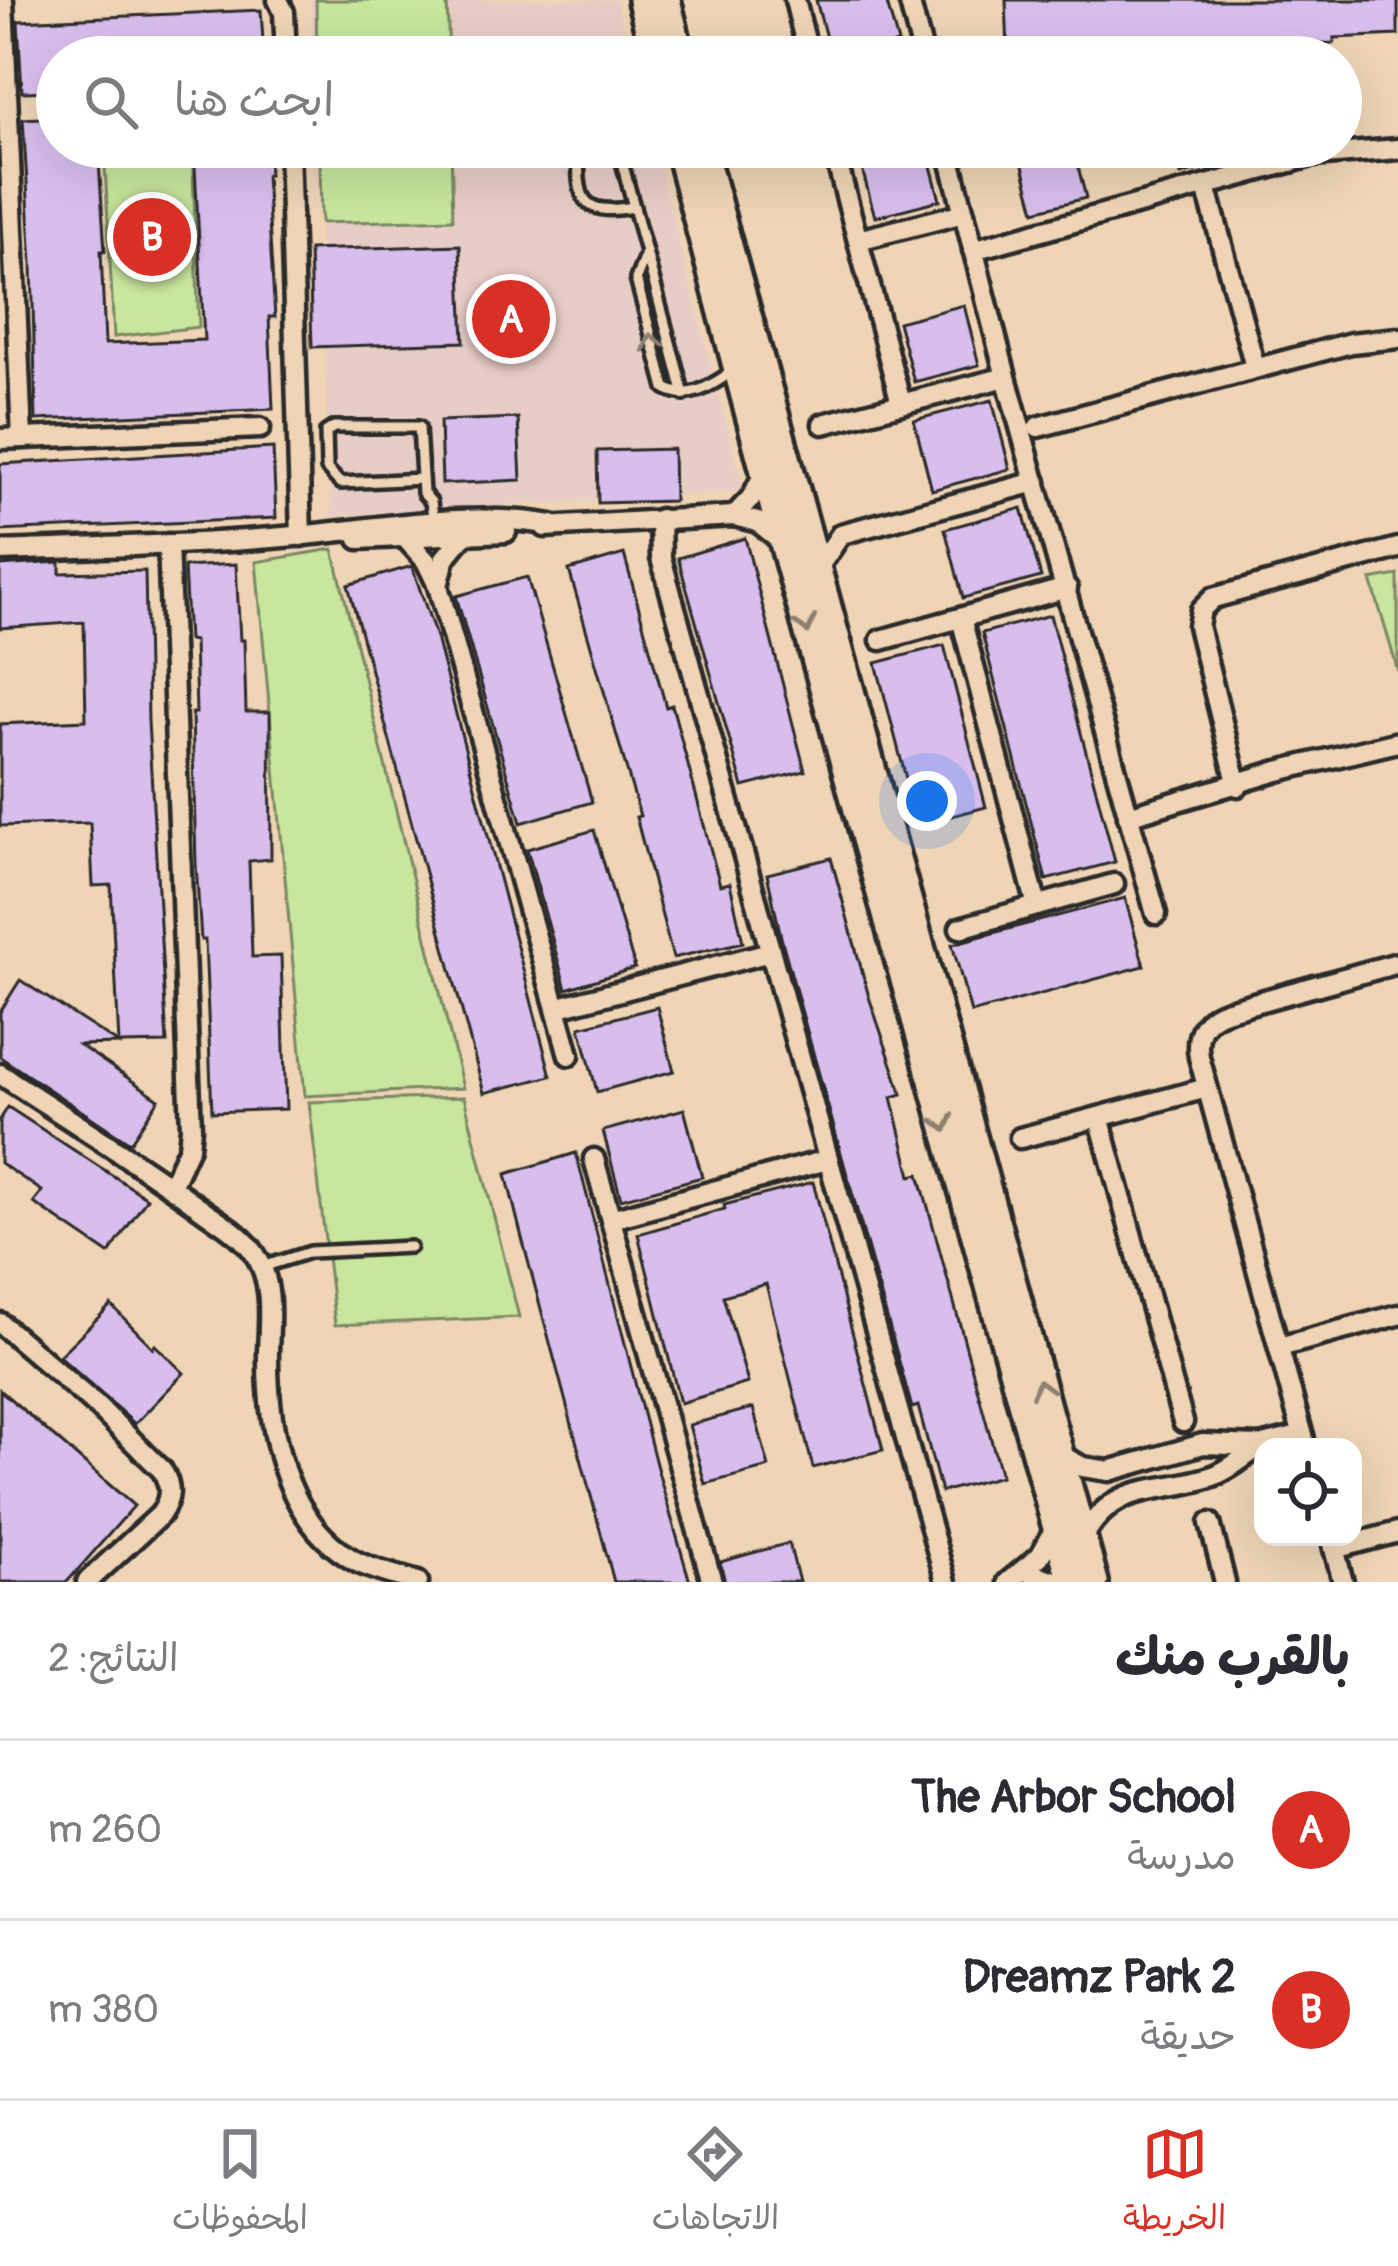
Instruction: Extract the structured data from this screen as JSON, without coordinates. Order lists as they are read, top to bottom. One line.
{"page":{"search":"ابحث هنا","pins":["B","A"],"heading":["بالقرب منك","النتائج: 2"],"list":[{"mark":"A","name":"The Arbor School","note":"مدرسة","value":"260 m"},{"mark":"B","name":"Dreamz Park 2","note":"حديقة","value":"380 m"}],"nav":["الخريطة","الاتجاهات","المحفوظات"]}}
